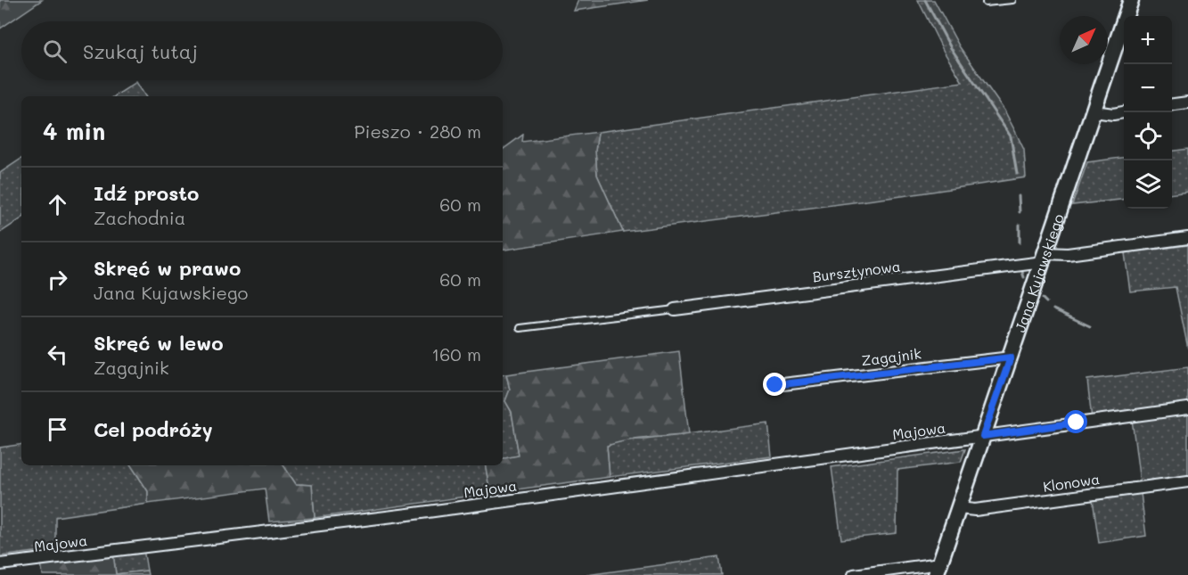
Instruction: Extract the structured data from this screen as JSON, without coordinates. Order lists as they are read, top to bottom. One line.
{"streets":{"main road":["Jana Kujawskiego"],"street":["Bursztynowa","Zagajnik","Majowa","Klonowa"]},"crossings":[["Bursztynowa","Jana Kujawskiego"],["Jana Kujawskiego","Zagajnik"],["Jana Kujawskiego","Majowa"],["Jana Kujawskiego","Klonowa"]],"north":"top right","page":{"map_buttons":["+","−"],"search":"Szukaj tutaj","heading":["4 min","Pieszo · 280 m"],"list":[["Idź prosto","Zachodnia","60 m"],["Skręć w prawo","Jana Kujawskiego","60 m"],["Skręć w lewo","Zagajnik","160 m"],"Cel podróży"]}}
